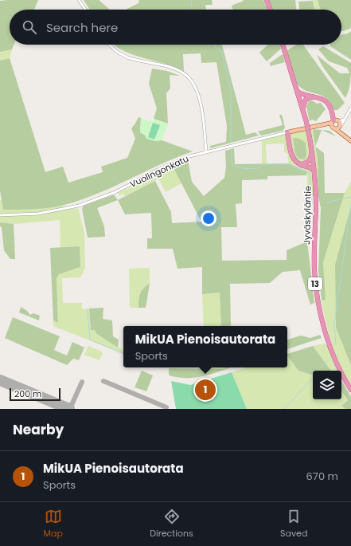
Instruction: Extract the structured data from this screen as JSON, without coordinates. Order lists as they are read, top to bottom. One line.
{"streets":{"highway":["Jyväskyläntie","13"],"main road":["Vuolingonkatu"]},"scale_bar":"200 m","page":{"search":"Search here","popup":["MikUA Pienoisautorata","Sports"],"pins":"1","scale":"200 m","heading":"Nearby","list":[{"mark":"1","name":"MikUA Pienoisautorata","note":"Sports","value":"670 m"}],"nav":["Map","Directions","Saved"]}}
